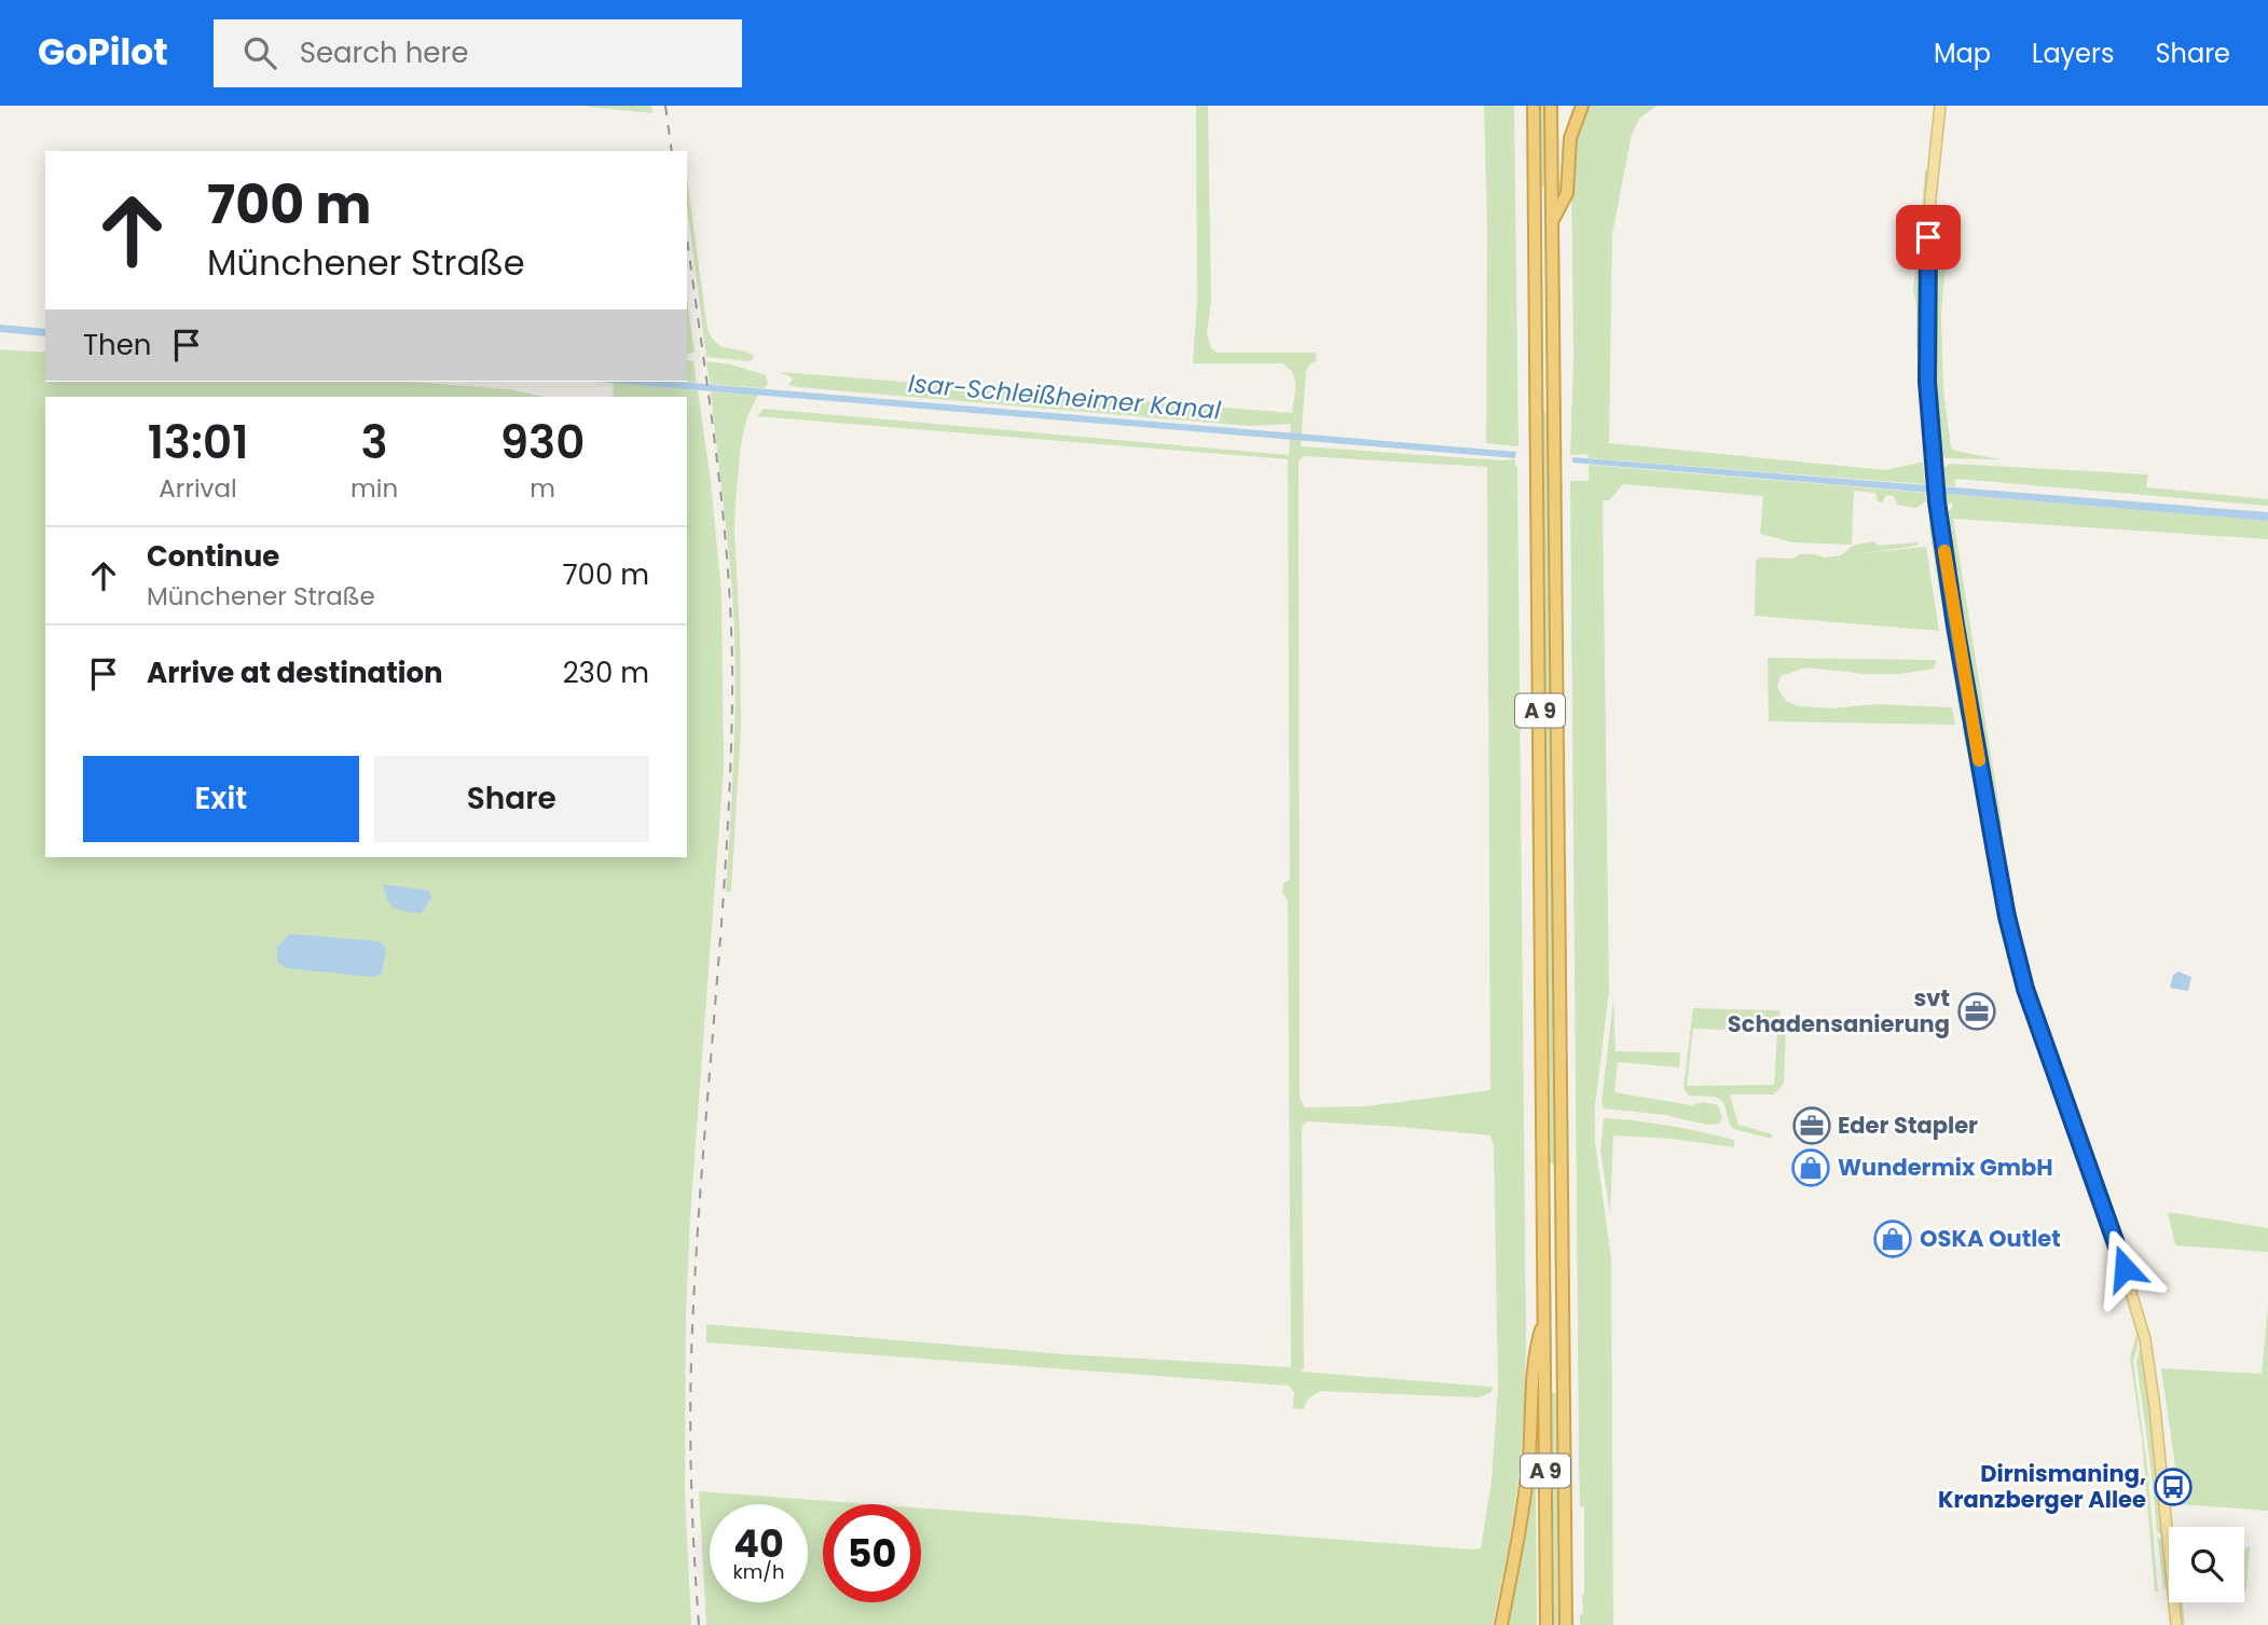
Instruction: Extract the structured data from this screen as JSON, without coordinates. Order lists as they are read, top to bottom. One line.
{"streets":{"highway":["A 9"]},"water":["Isar-Schleißheimer Kanal"],"places":{"office":["svt Schadensanierung","Eder Stapler"],"shop":["Wundermix GmbH","OSKA Outlet"],"bus stop":["Dirnismaning, Kranzberger Allee"]},"page":{"header":"GoPilot","search":"Search here","nav":["Map","Layers","Share"],"turn":["700 m","Münchener Straße"],"then":"Then","eta":["13:01","Arrival","3","min","930","m"],"list":[{"name":"Continue","note":"Münchener Straße","value":"700 m"},{"name":"Arrive at destination","value":"230 m"}],"buttons":["Exit","Share"],"speed":"40 km/h","limit":"50"}}
